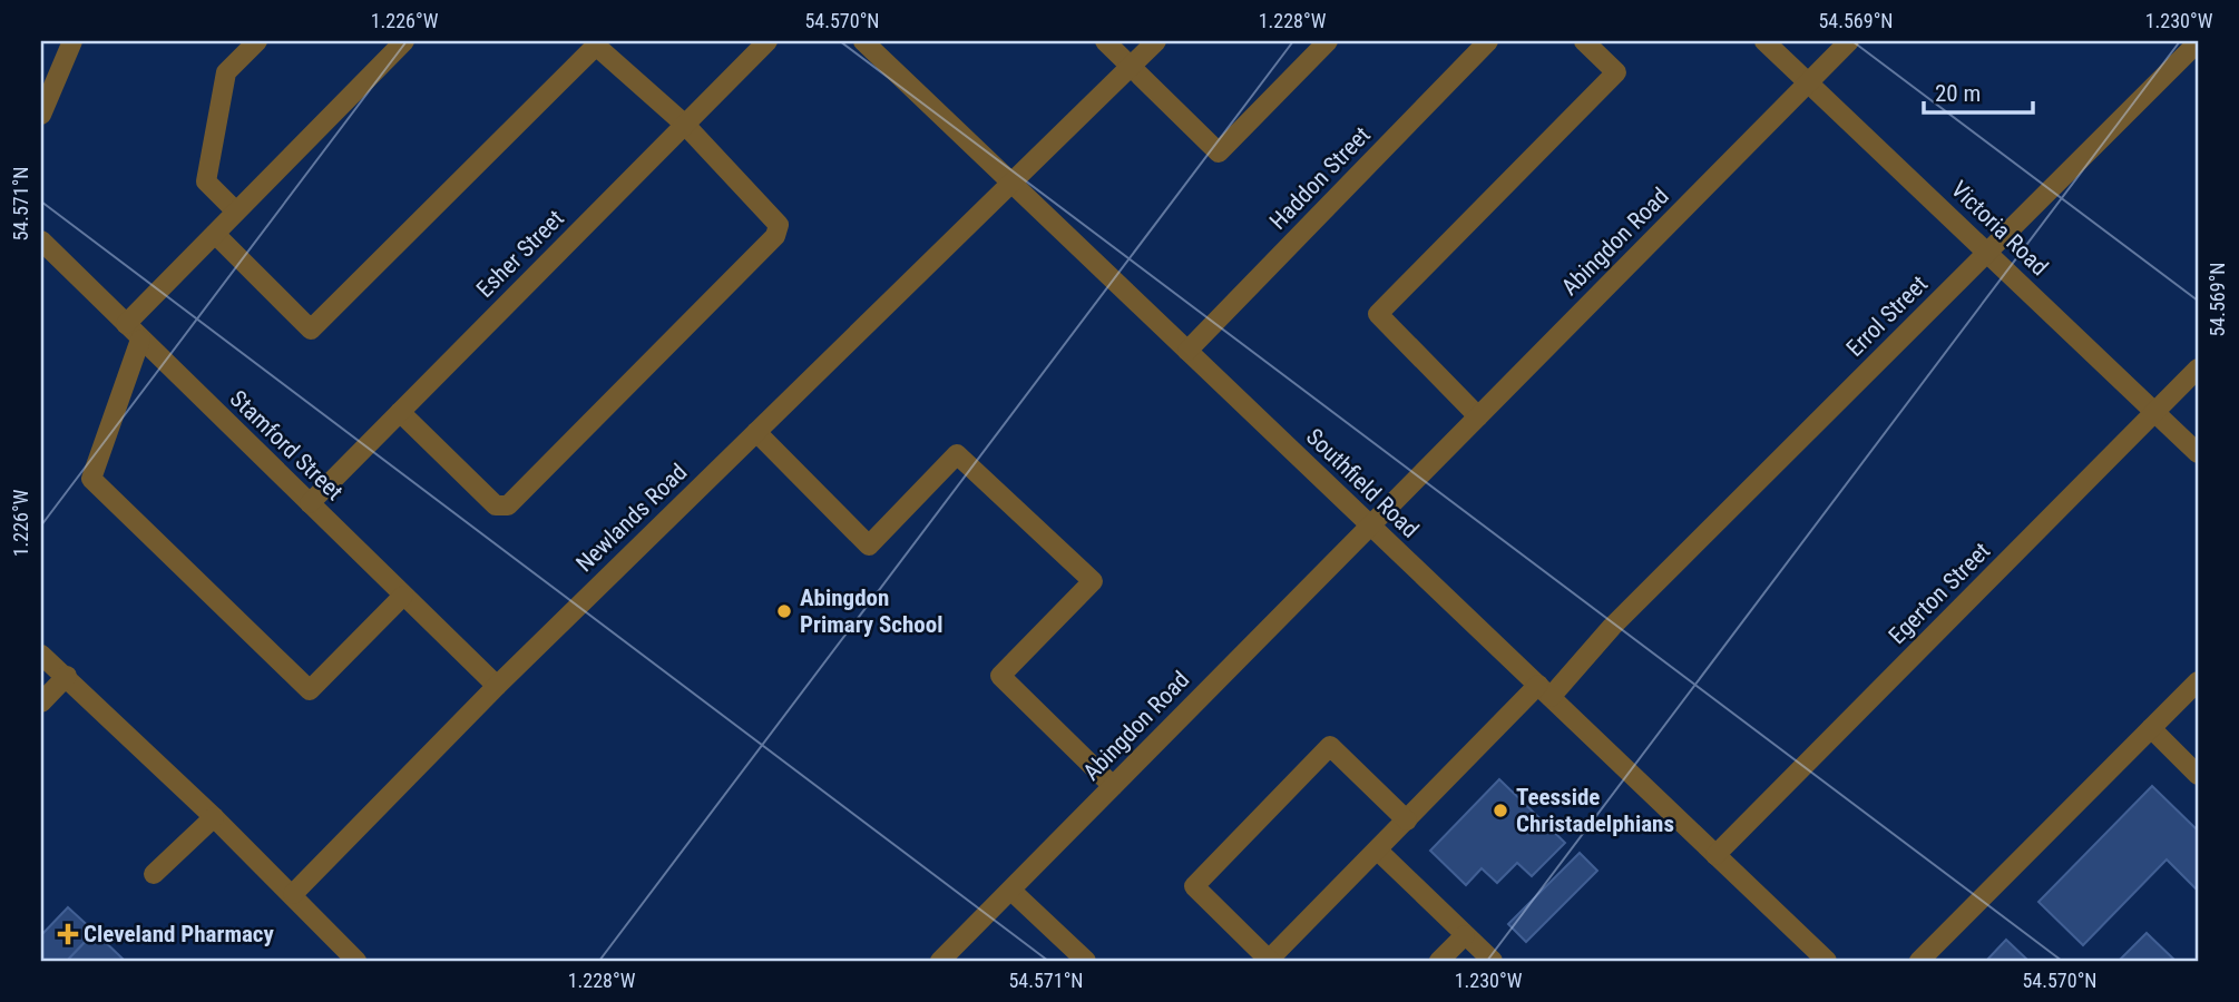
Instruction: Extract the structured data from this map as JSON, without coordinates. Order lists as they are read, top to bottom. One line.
{"streets":{"street":["Haddon Street","Victoria Road","Abingdon Road","Esher Street","Errol Street","Stamford Street","Southfield Road","Newlands Road","Egerton Street"]},"crossings":[["Haddon Street","Southfield Road"],["Victoria Road","Abingdon Road"],["Victoria Road","Errol Street"],["Victoria Road","Egerton Street"],["Abingdon Road","Southfield Road"],["Esher Street","Stamford Street"],["Errol Street","Southfield Road"],["Stamford Street","Newlands Road"],["Southfield Road","Newlands Road"],["Southfield Road","Egerton Street"]],"places":{"other":["Abingdon Primary School","Teesside Christadelphians"],"health":["Cleveland Pharmacy"]},"scale_bar":"20 m","coordinates":["1.226°W","54.570°N","1.228°W","54.569°N","1.230°W","54.571°N"]}
